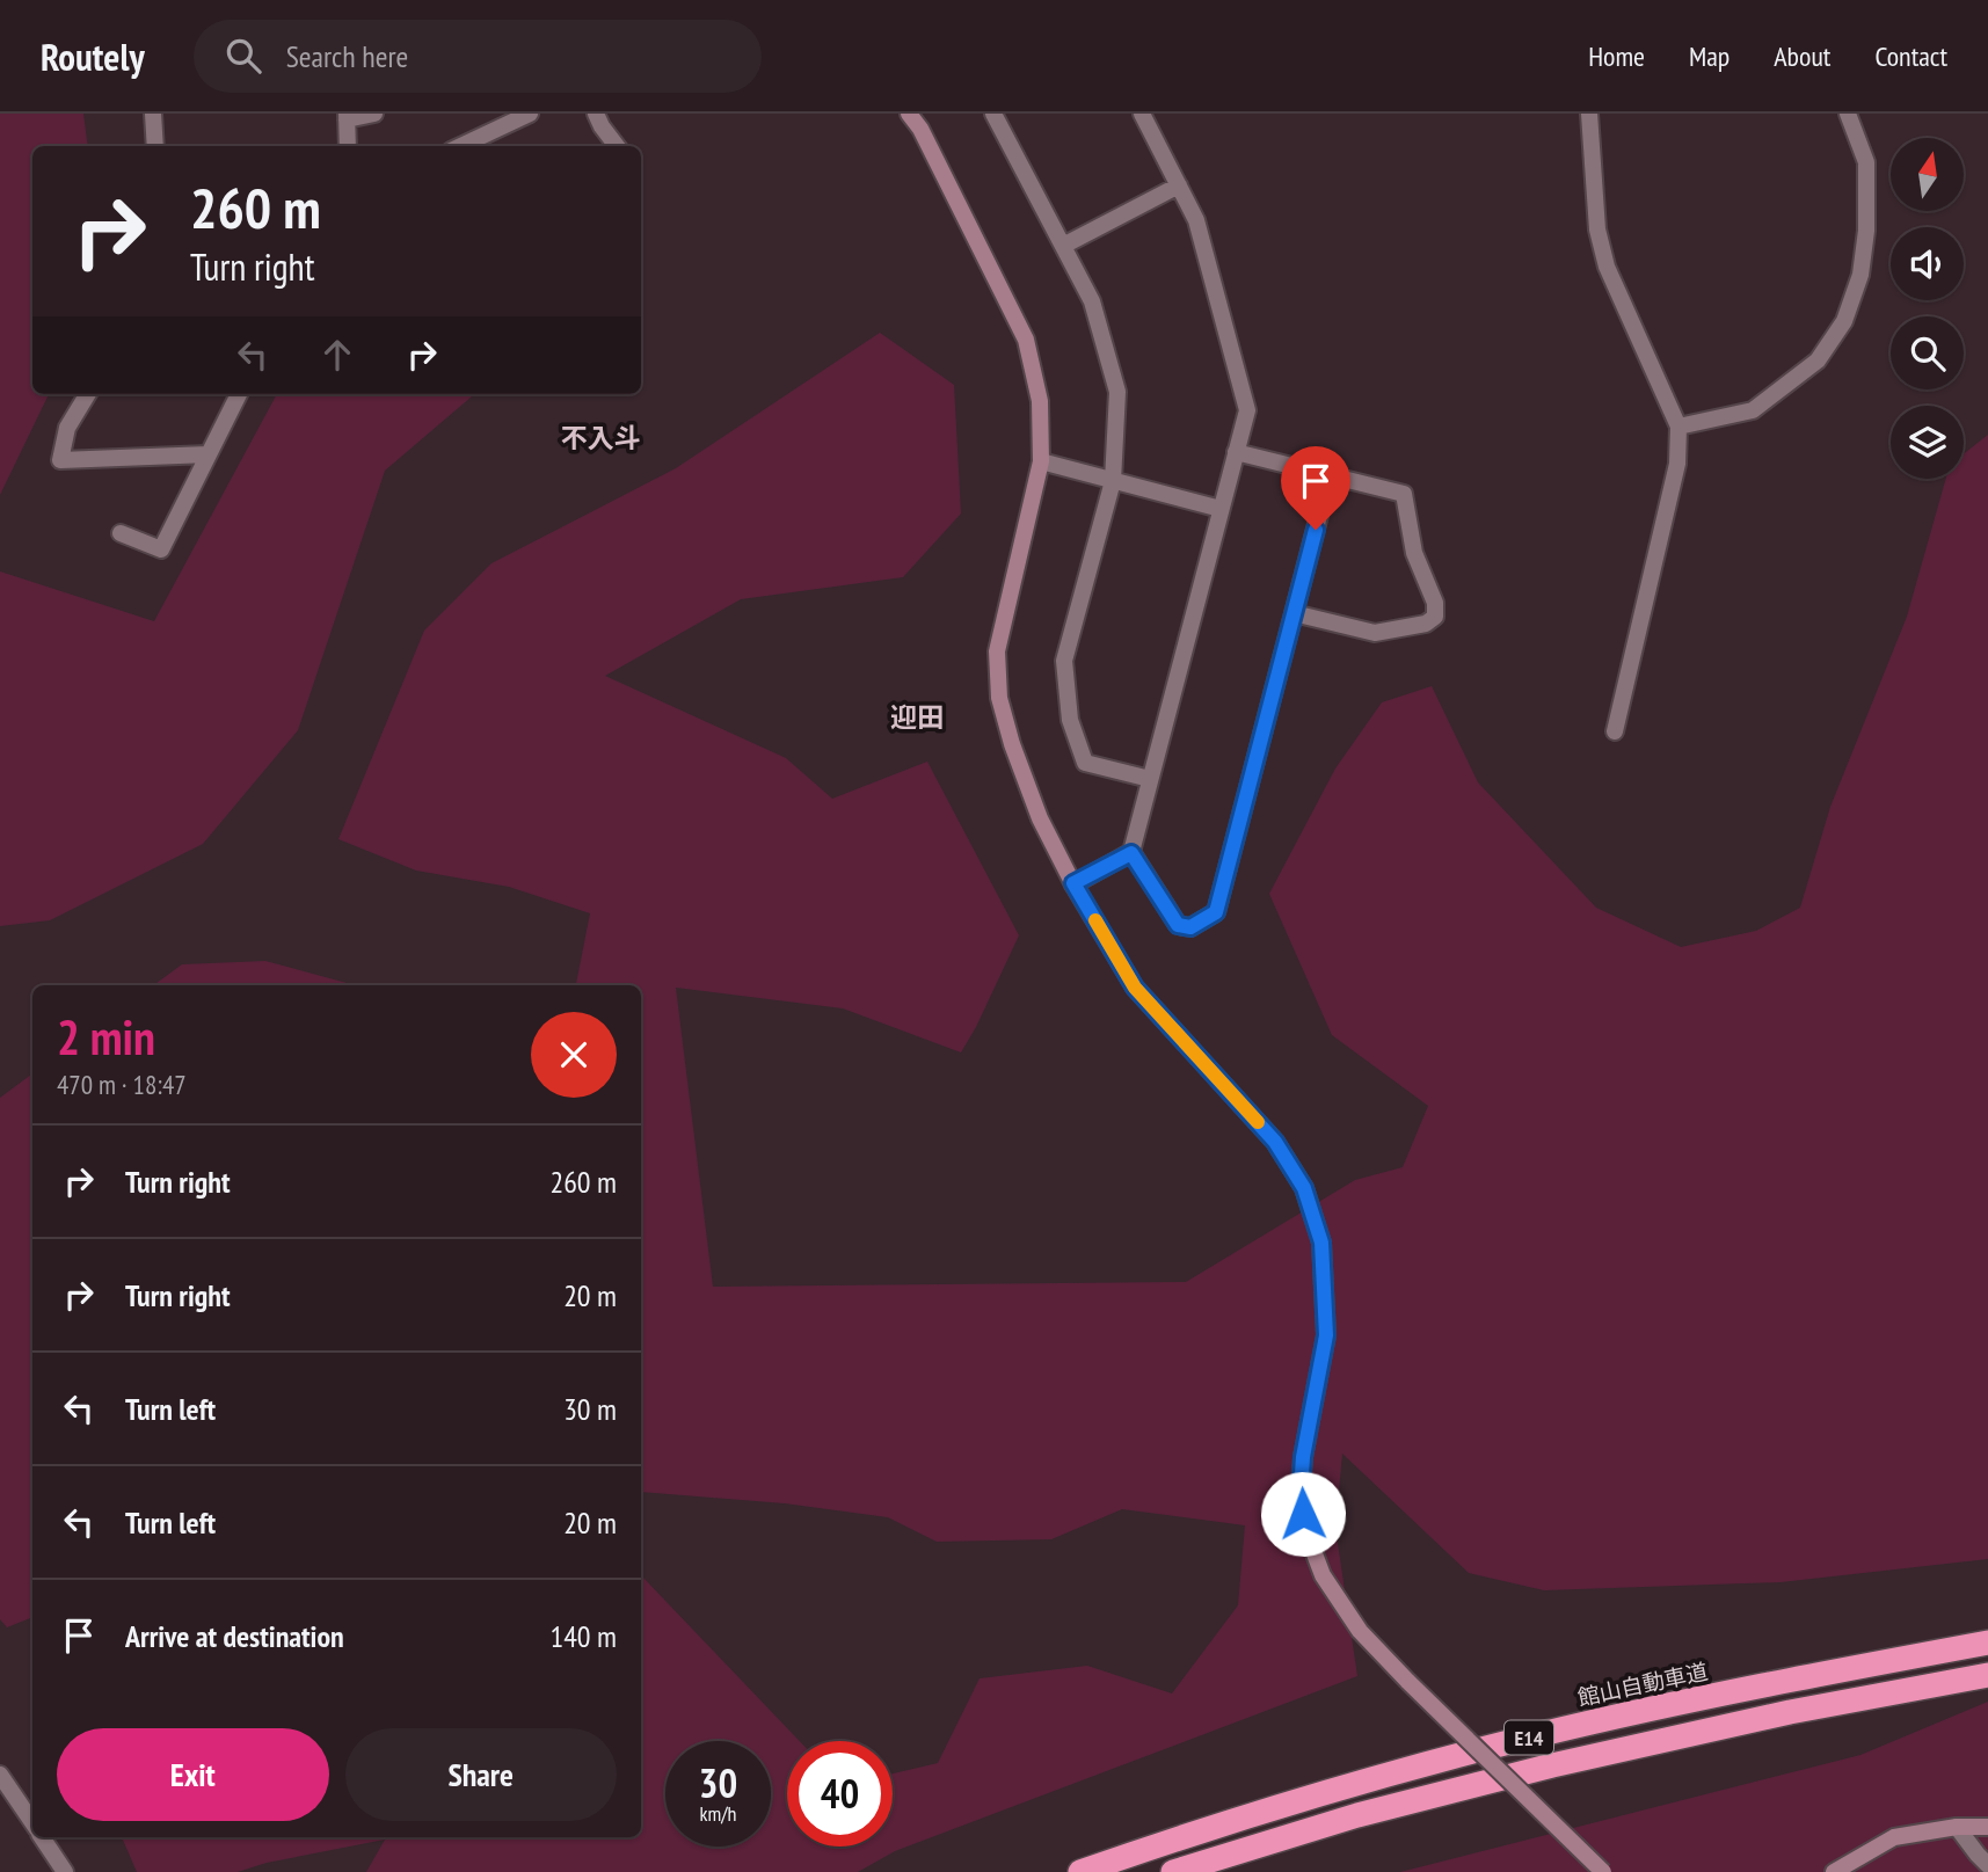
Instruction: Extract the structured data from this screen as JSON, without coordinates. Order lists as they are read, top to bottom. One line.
{"streets":{"highway":["館山自動車道","E14"]},"districts":["不入斗","迎田"],"north":"top","page":{"header":"Routely","search":"Search here","nav":["Home","Map","About","Contact"],"turn":["260 m","Turn right"],"heading":["2 min","470 m · 18:47"],"list":[{"name":"Turn right","value":"260 m"},{"name":"Turn right","value":"20 m"},{"name":"Turn left","value":"30 m"},{"name":"Turn left","value":"20 m"},{"name":"Arrive at destination","value":"140 m"}],"buttons":["Exit","Share"],"speed":"30 km/h","limit":"40"}}
